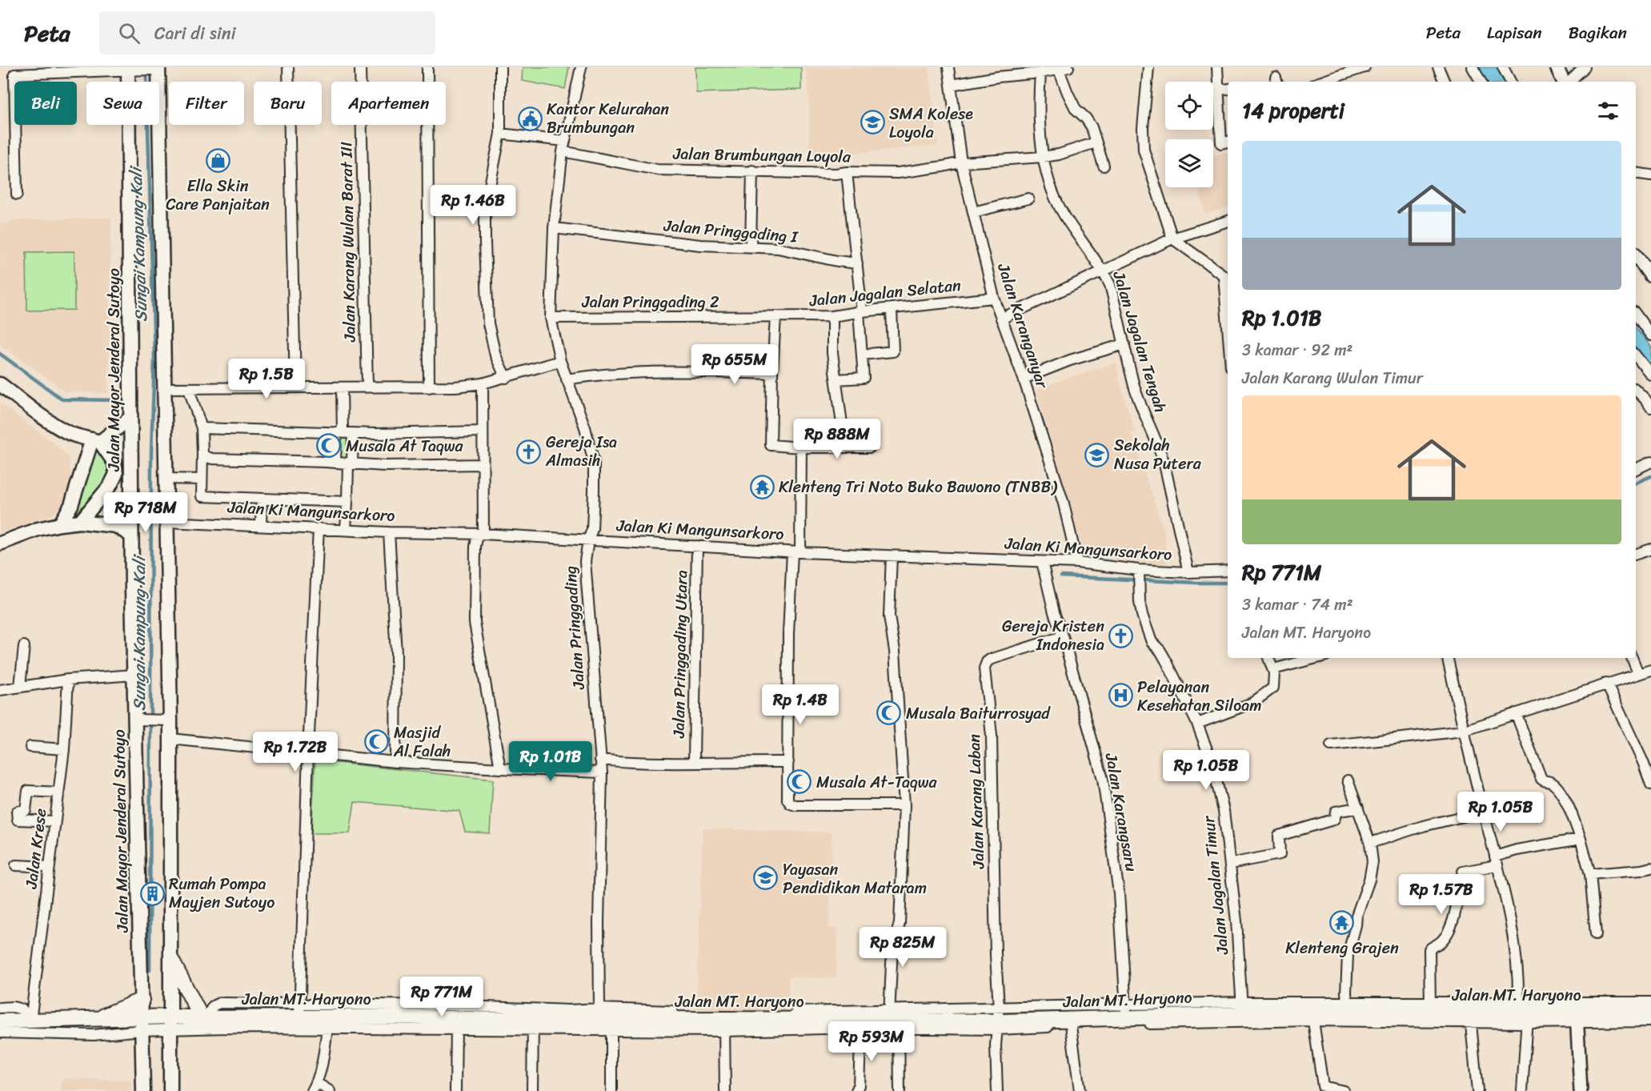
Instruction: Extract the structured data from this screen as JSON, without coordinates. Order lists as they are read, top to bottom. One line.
{"streets":{"main road":["Jalan Mayor Jenderal Sutoyo","Jalan MT. Haryono"],"street":["Jalan Brumbungan Loyola","Jalan Pringgading I","Jalan Karang Wulan Barat III","Jalan Jagalan Selatan","Jalan Pringgading 2","Jalan Karanganyar","Jalan Jagalan Tengah","Jalan Ki Mangunsarkoro","Jalan Pringgading","Jalan Pringgading Utara","Jalan Karang Laban","Jalan Karangsaru","Jalan Krese","Jalan Jagalan Timur"]},"crossings":[["Jalan Brumbungan Loyola","Jalan Karanganyar"],["Jalan Brumbungan Loyola","Jalan Jagalan Tengah"],["Jalan Brumbungan Loyola","Jalan Pringgading"],["Jalan Pringgading I","Jalan Pringgading"],["Jalan Jagalan Selatan","Jalan Pringgading 2"],["Jalan Jagalan Selatan","Jalan Karanganyar"],["Jalan Pringgading 2","Jalan Pringgading"],["Jalan Karanganyar","Jalan Ki Mangunsarkoro"],["Jalan Jagalan Tengah","Jalan Ki Mangunsarkoro"],["Jalan Mayor Jenderal Sutoyo","Jalan MT. Haryono"],["Jalan Ki Mangunsarkoro","Jalan Pringgading"],["Jalan Ki Mangunsarkoro","Jalan Pringgading Utara"],["Jalan Ki Mangunsarkoro","Jalan Karangsaru"],["Jalan Ki Mangunsarkoro","Jalan Jagalan Timur"],["Jalan Pringgading","Jalan MT. Haryono"],["Jalan Karang Laban","Jalan Karangsaru"],["Jalan Karang Laban","Jalan MT. Haryono"],["Jalan Karangsaru","Jalan MT. Haryono"],["Jalan Krese","Jalan MT. Haryono"],["Jalan Jagalan Timur","Jalan MT. Haryono"]],"water":["Sungai Kampung Kali"],"places":{"public building":["Kantor Kelurahan Brumbungan"],"school or university":["SMA Kolese Loyola","Sekolah Nusa Putera","Yayasan Pendidikan Mataram"],"shop":["Ella Skin Care Panjaitan"],"mosque":["Musala At Taqwa","Musala Baiturrosyad","Masjid Al Falah","Musala At-Taqwa"],"church":["Gereja Isa Almasih","Gereja Kristen Indonesia"],"temple":["Klenteng Tri Noto Buko Bawono (TNBB)","Klenteng Grajen"],"hospital":["Pelayanan Kesehatan Siloam"],"building":["Rumah Pompa Mayjen Sutoyo"]},"page":{"header":"Peta","search":"Cari di sini","nav":["Peta","Lapisan","Bagikan"],"chip":["Beli","Sewa","Filter","Baru","Apartemen"],"heading":"14 properti","list":[{"name":"Rp 1.01B","note":"3 kamar · 92 m² · Jalan Karang Wulan Timur"},{"name":"Rp 771M","note":"3 kamar · 74 m² · Jalan MT. Haryono"}],"price":["Rp 1.46B","Rp 655M","Rp 1.5B","Rp 888M","Rp 718M","Rp 1.4B","Rp 1.72B","Rp 1.01B","Rp 1.05B","Rp 1.05B","Rp 1.57B","Rp 825M","Rp 771M","Rp 593M"]}}
